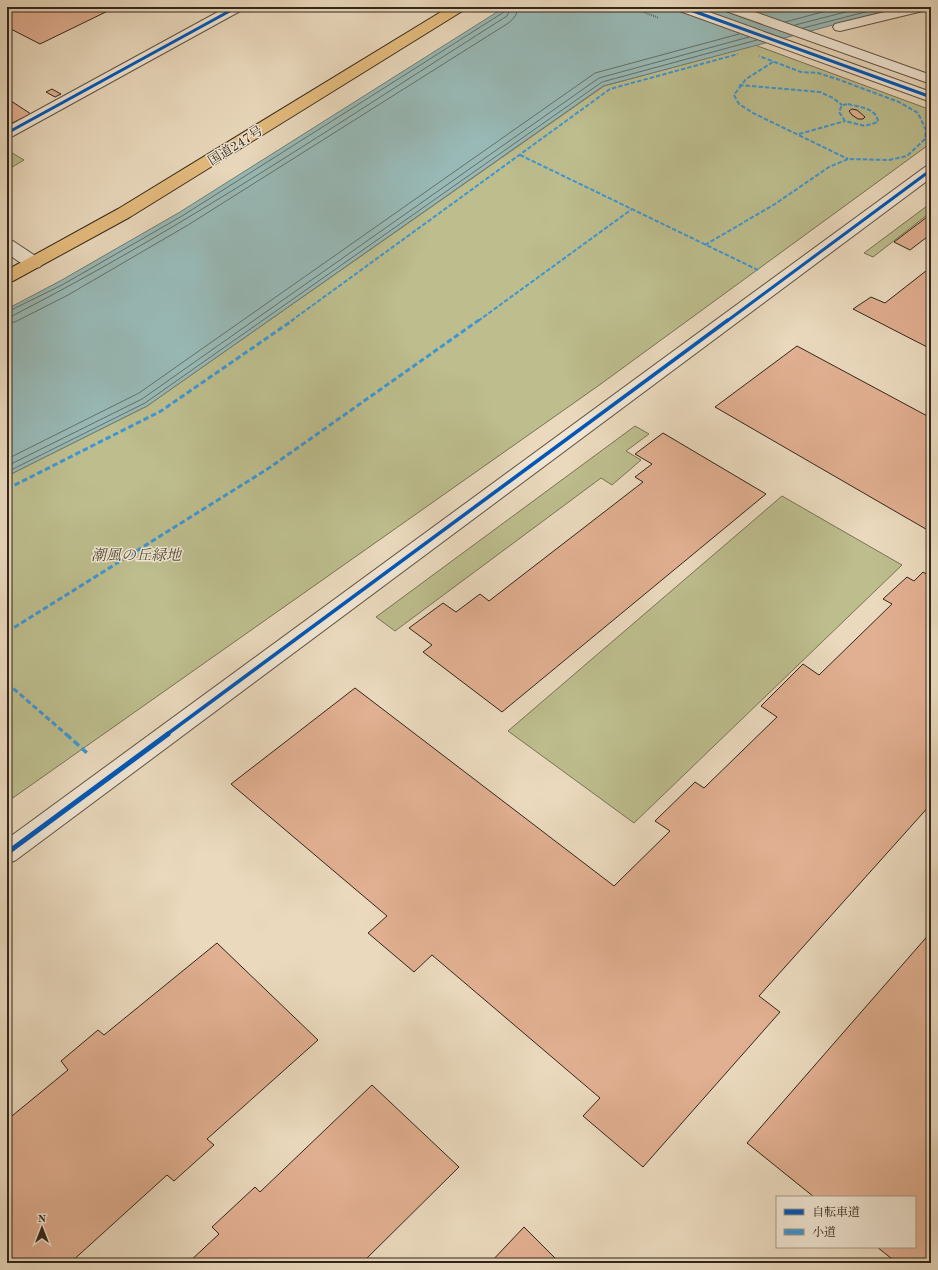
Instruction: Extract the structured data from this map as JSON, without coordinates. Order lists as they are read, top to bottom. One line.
{"streets":{"highway":["国道247号"]},"parks":["潮風の丘緑地"],"legend":["自転車道","小道"],"north":"top"}
